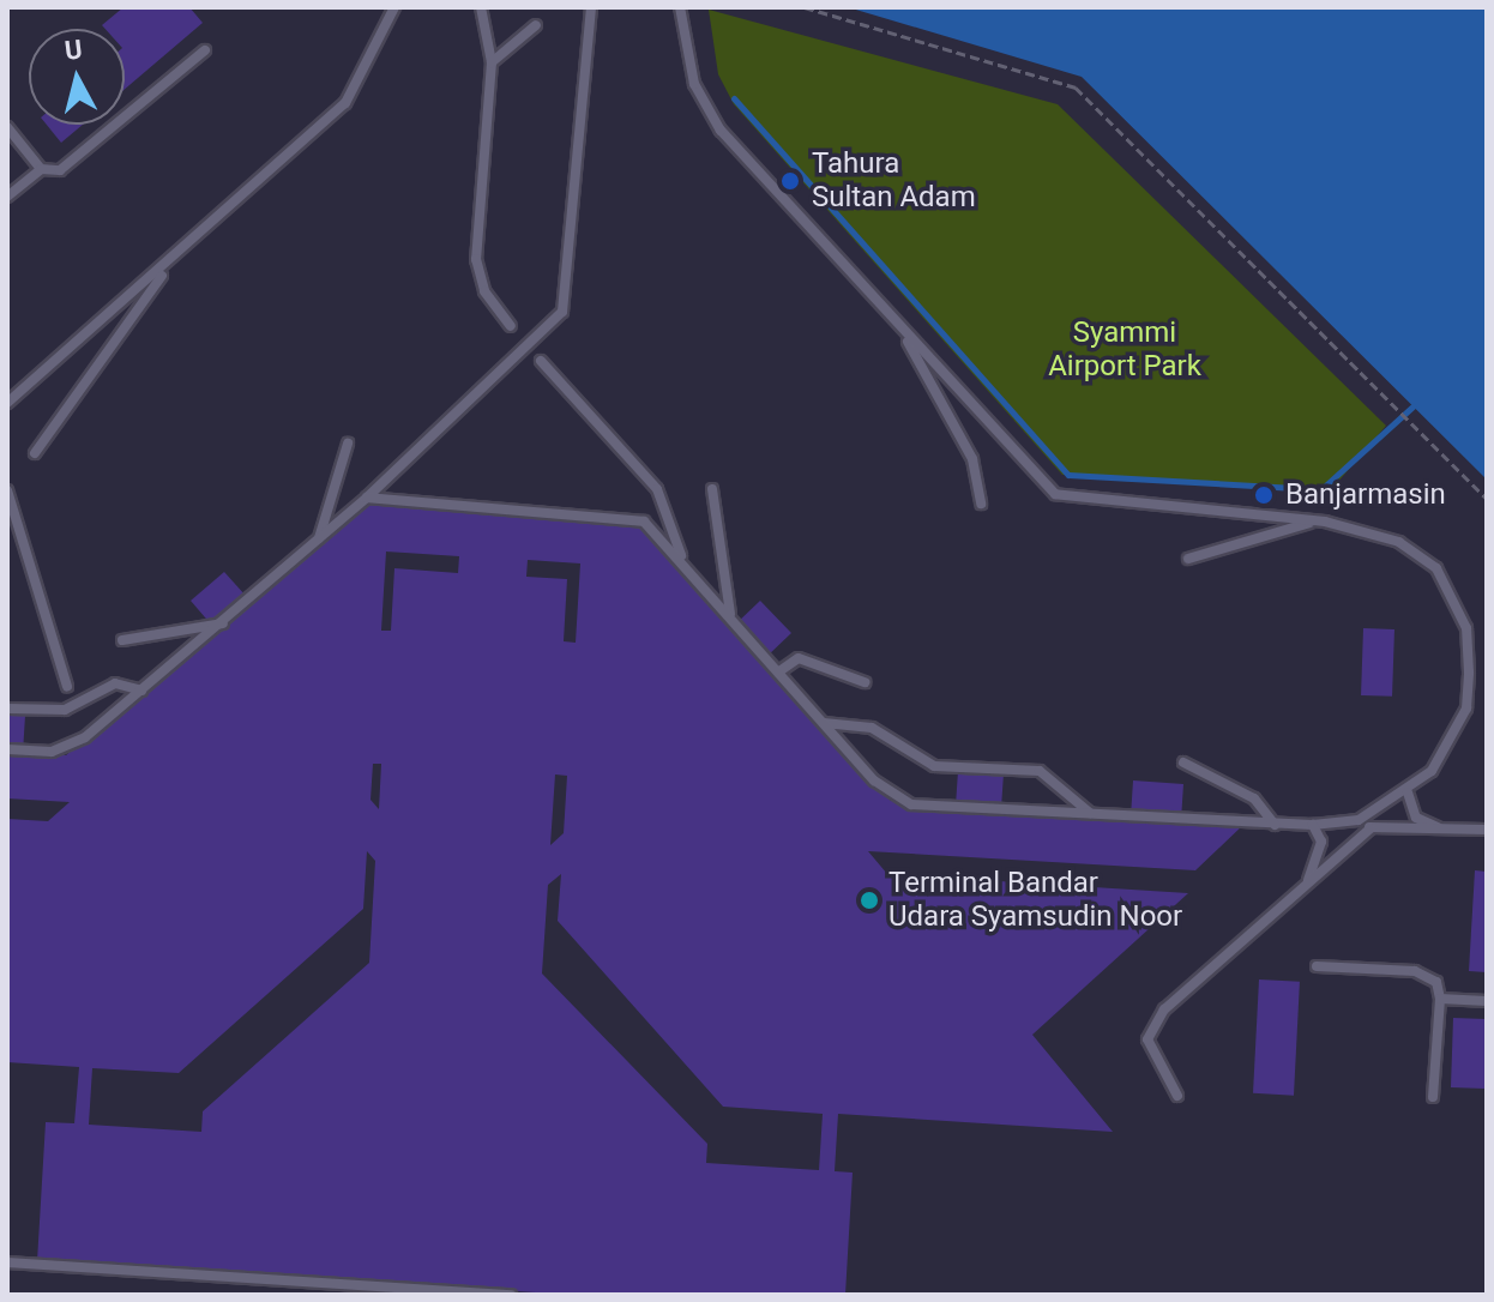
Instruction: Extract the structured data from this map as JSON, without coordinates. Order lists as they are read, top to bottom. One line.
{"parks":["Syammi Airport Park"],"places":["Tahura Sultan Adam","Banjarmasin","Terminal Bandar Udara Syamsudin Noor"],"north":"top"}
